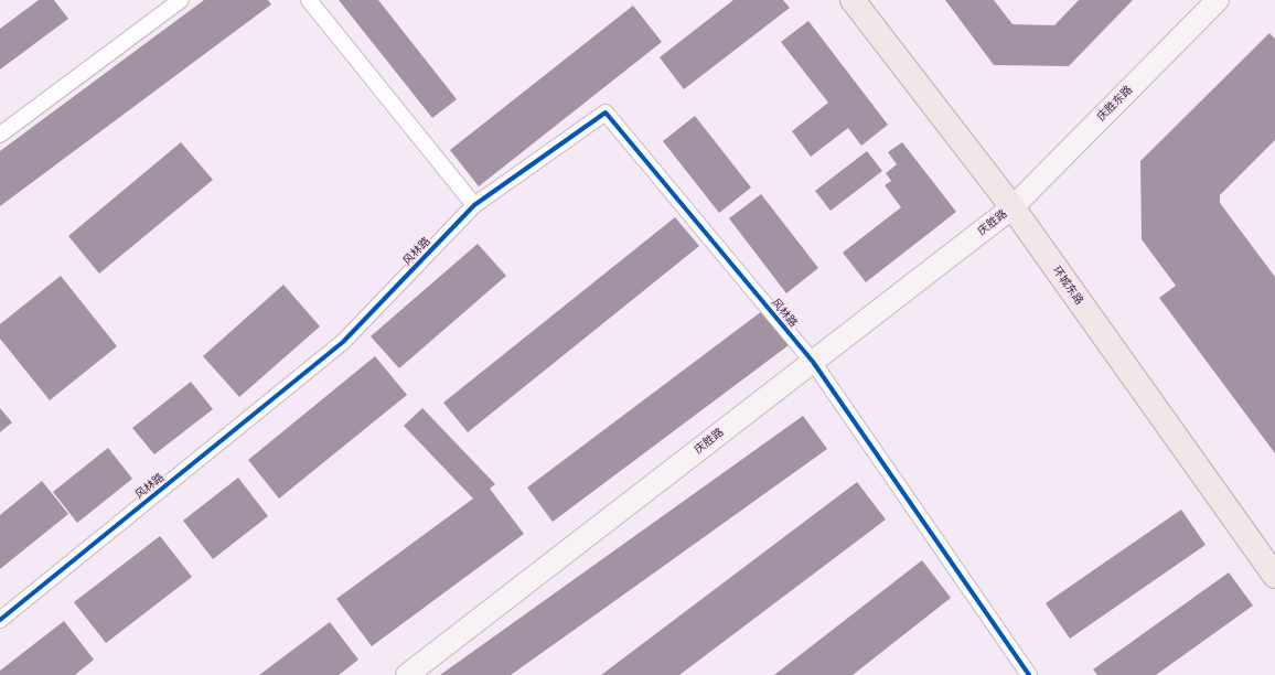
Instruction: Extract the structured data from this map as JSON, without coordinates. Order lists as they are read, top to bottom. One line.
{"streets":{"main road":["庆胜东路","庆胜路","环城东路"],"street":["风林路"]},"crossings":[["庆胜东路","庆胜路"],["庆胜东路","环城东路"],["庆胜路","风林路"],["庆胜路","环城东路"]]}
